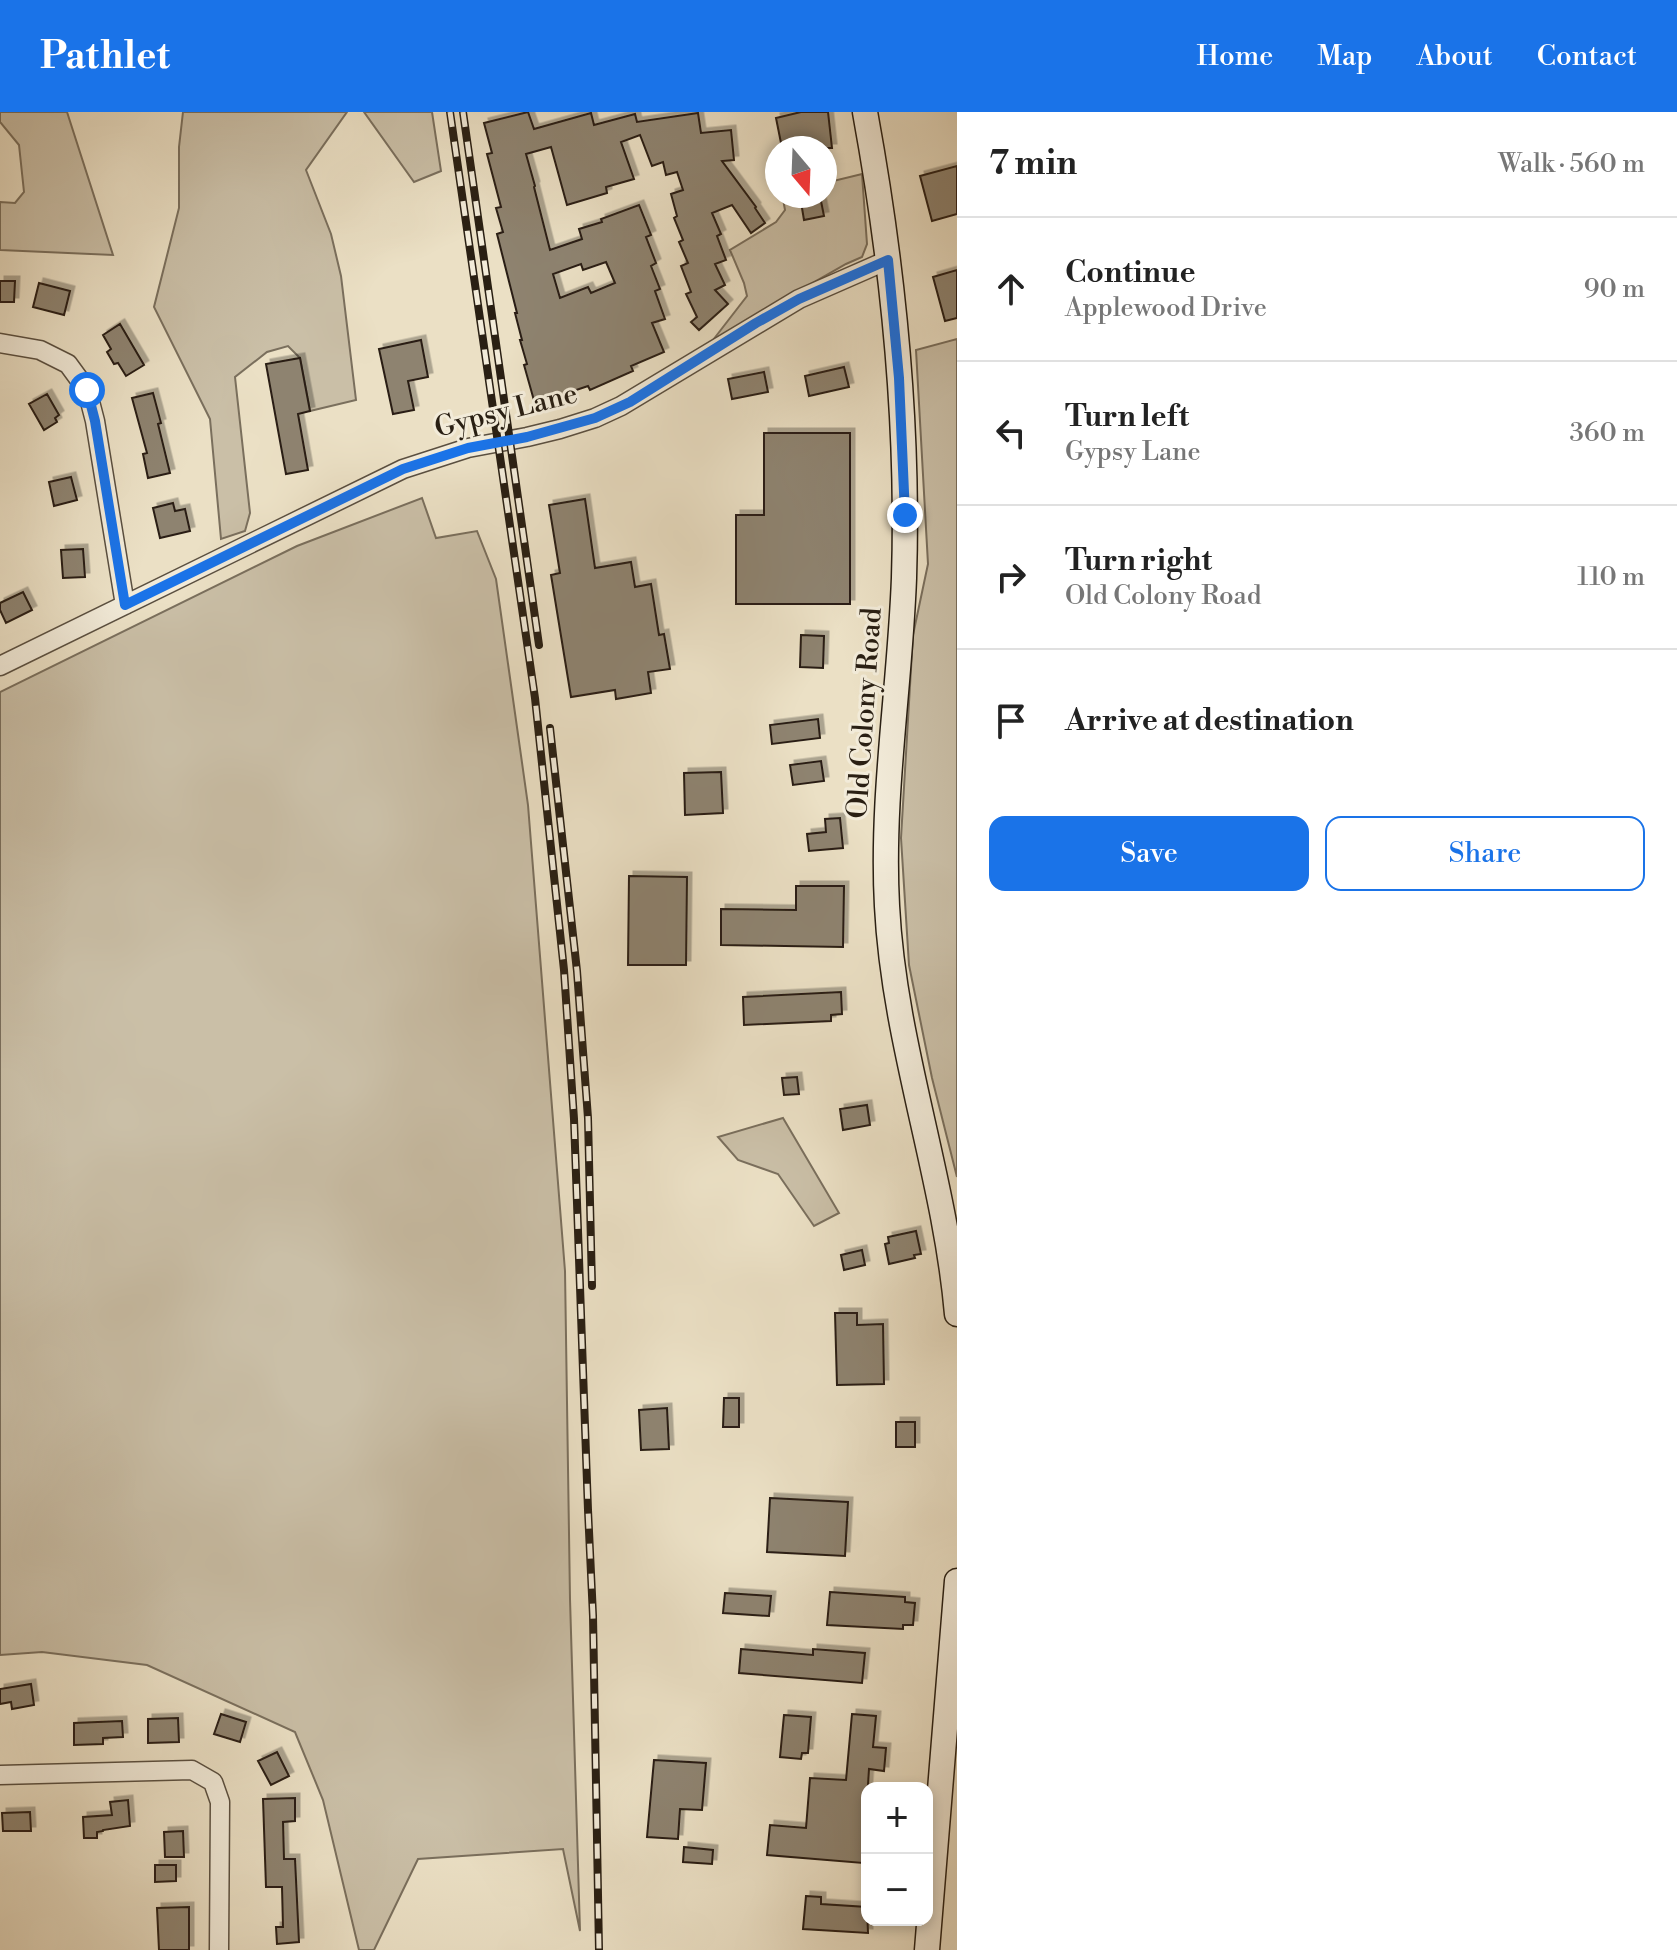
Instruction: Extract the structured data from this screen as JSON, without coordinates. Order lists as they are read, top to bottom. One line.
{"streets":{"main road":["Old Colony Road"],"street":["Gypsy Lane"]},"crossings":[["Gypsy Lane","Old Colony Road"]],"north":"bottom","page":{"header":"Pathlet","nav":["Home","Map","About","Contact"],"heading":["7 min","Walk · 560 m"],"list":[["Continue","Applewood Drive","90 m"],["Turn left","Gypsy Lane","360 m"],["Turn right","Old Colony Road","110 m"],"Arrive at destination"],"buttons":["Save","Share"],"map_buttons":["+","−"]}}
